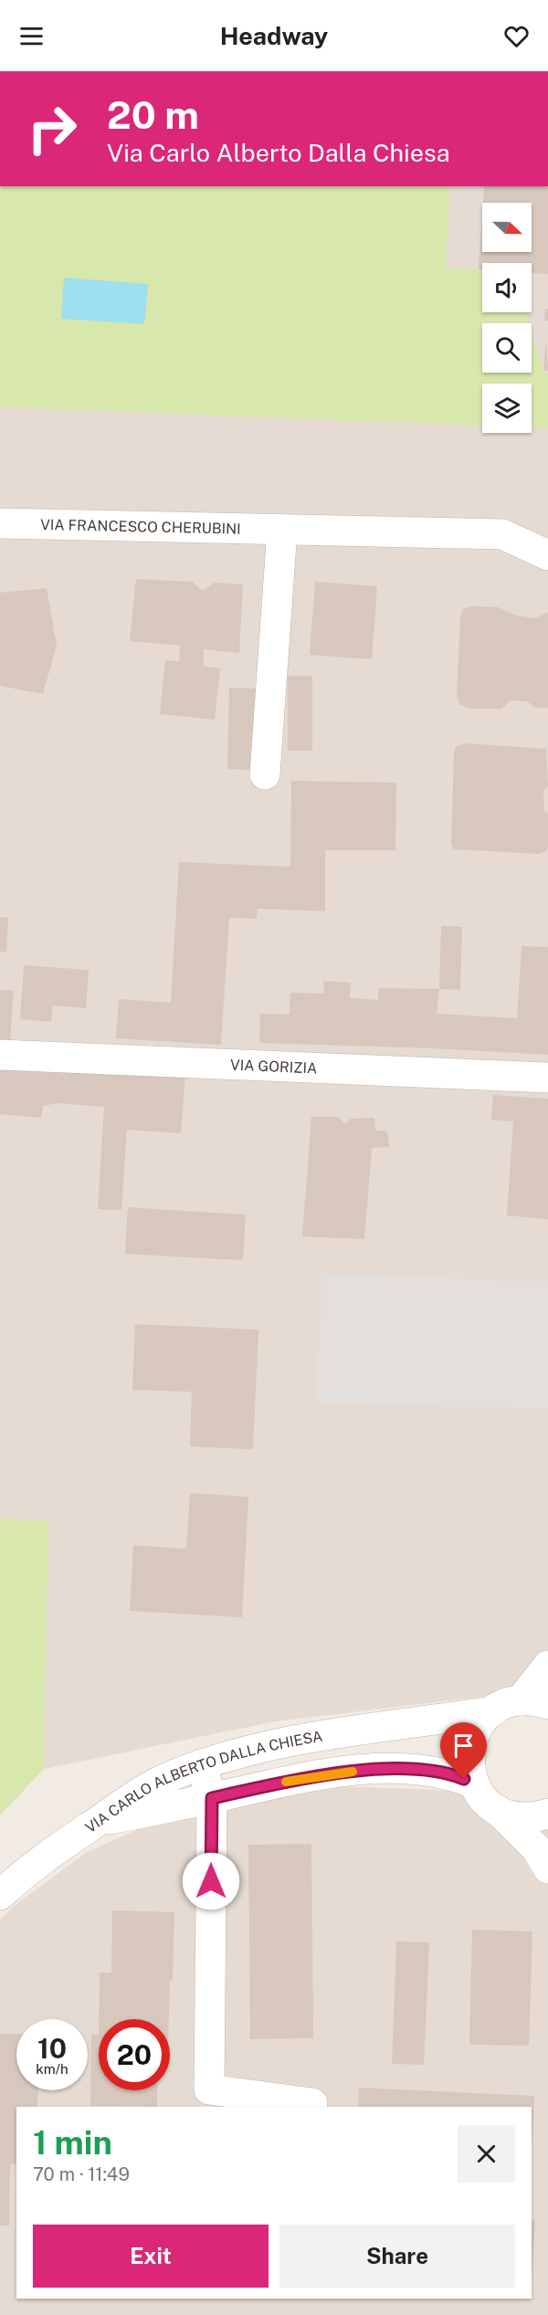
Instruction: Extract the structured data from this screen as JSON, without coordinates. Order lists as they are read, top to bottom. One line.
{"streets":{"street":["VIA FRANCESCO CHERUBINI","VIA GORIZIA","VIA CARLO ALBERTO DALLA CHIESA"]},"north":"right","page":{"header":"Headway","turn":["20 m","Via Carlo Alberto Dalla Chiesa"],"speed":"10 km/h","limit":"20","heading":["1 min","70 m · 11:49"],"buttons":["Exit","Share"]}}
